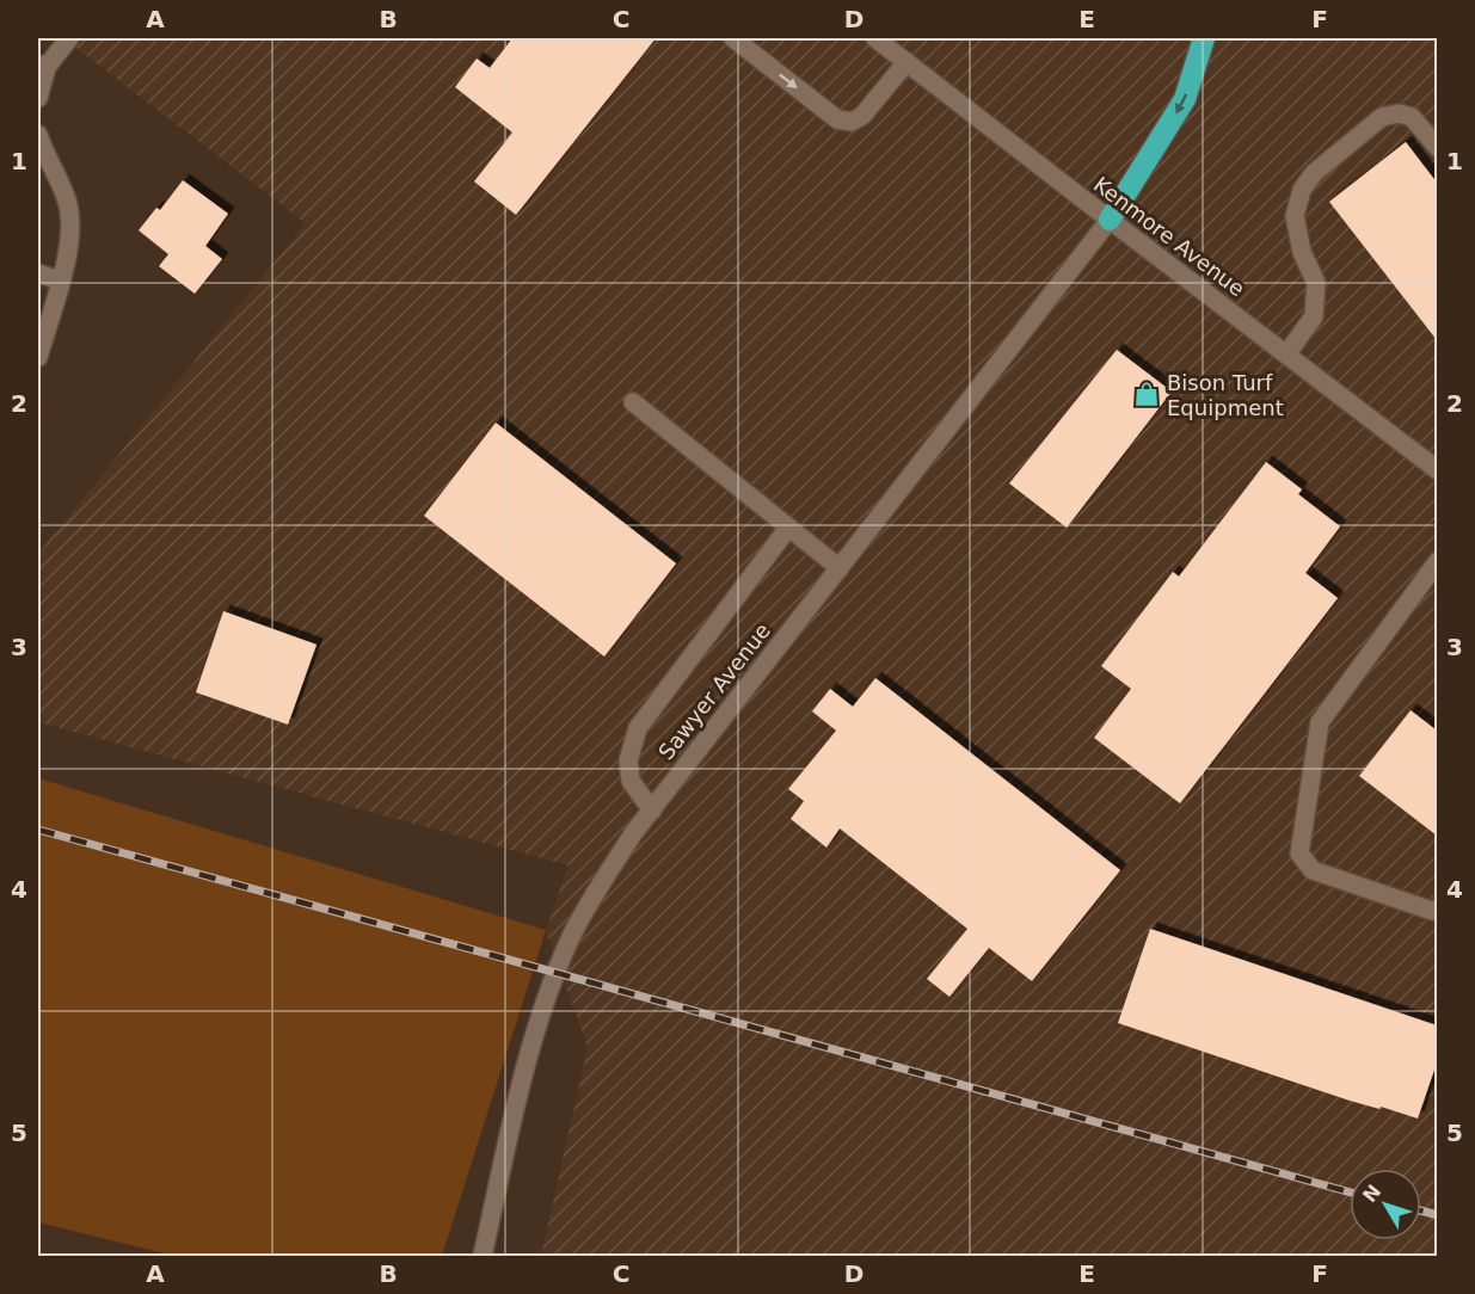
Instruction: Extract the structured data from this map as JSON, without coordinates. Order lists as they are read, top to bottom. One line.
{"streets":{"street":["Kenmore Avenue","Sawyer Avenue"]},"crossings":[["Kenmore Avenue","Sawyer Avenue"]],"places":{"shop":["Bison Turf Equipment"]},"north":"top left","grid":{"columns":["A","B","C","D","E","F"],"rows":["1","2","3","4","5"]}}
